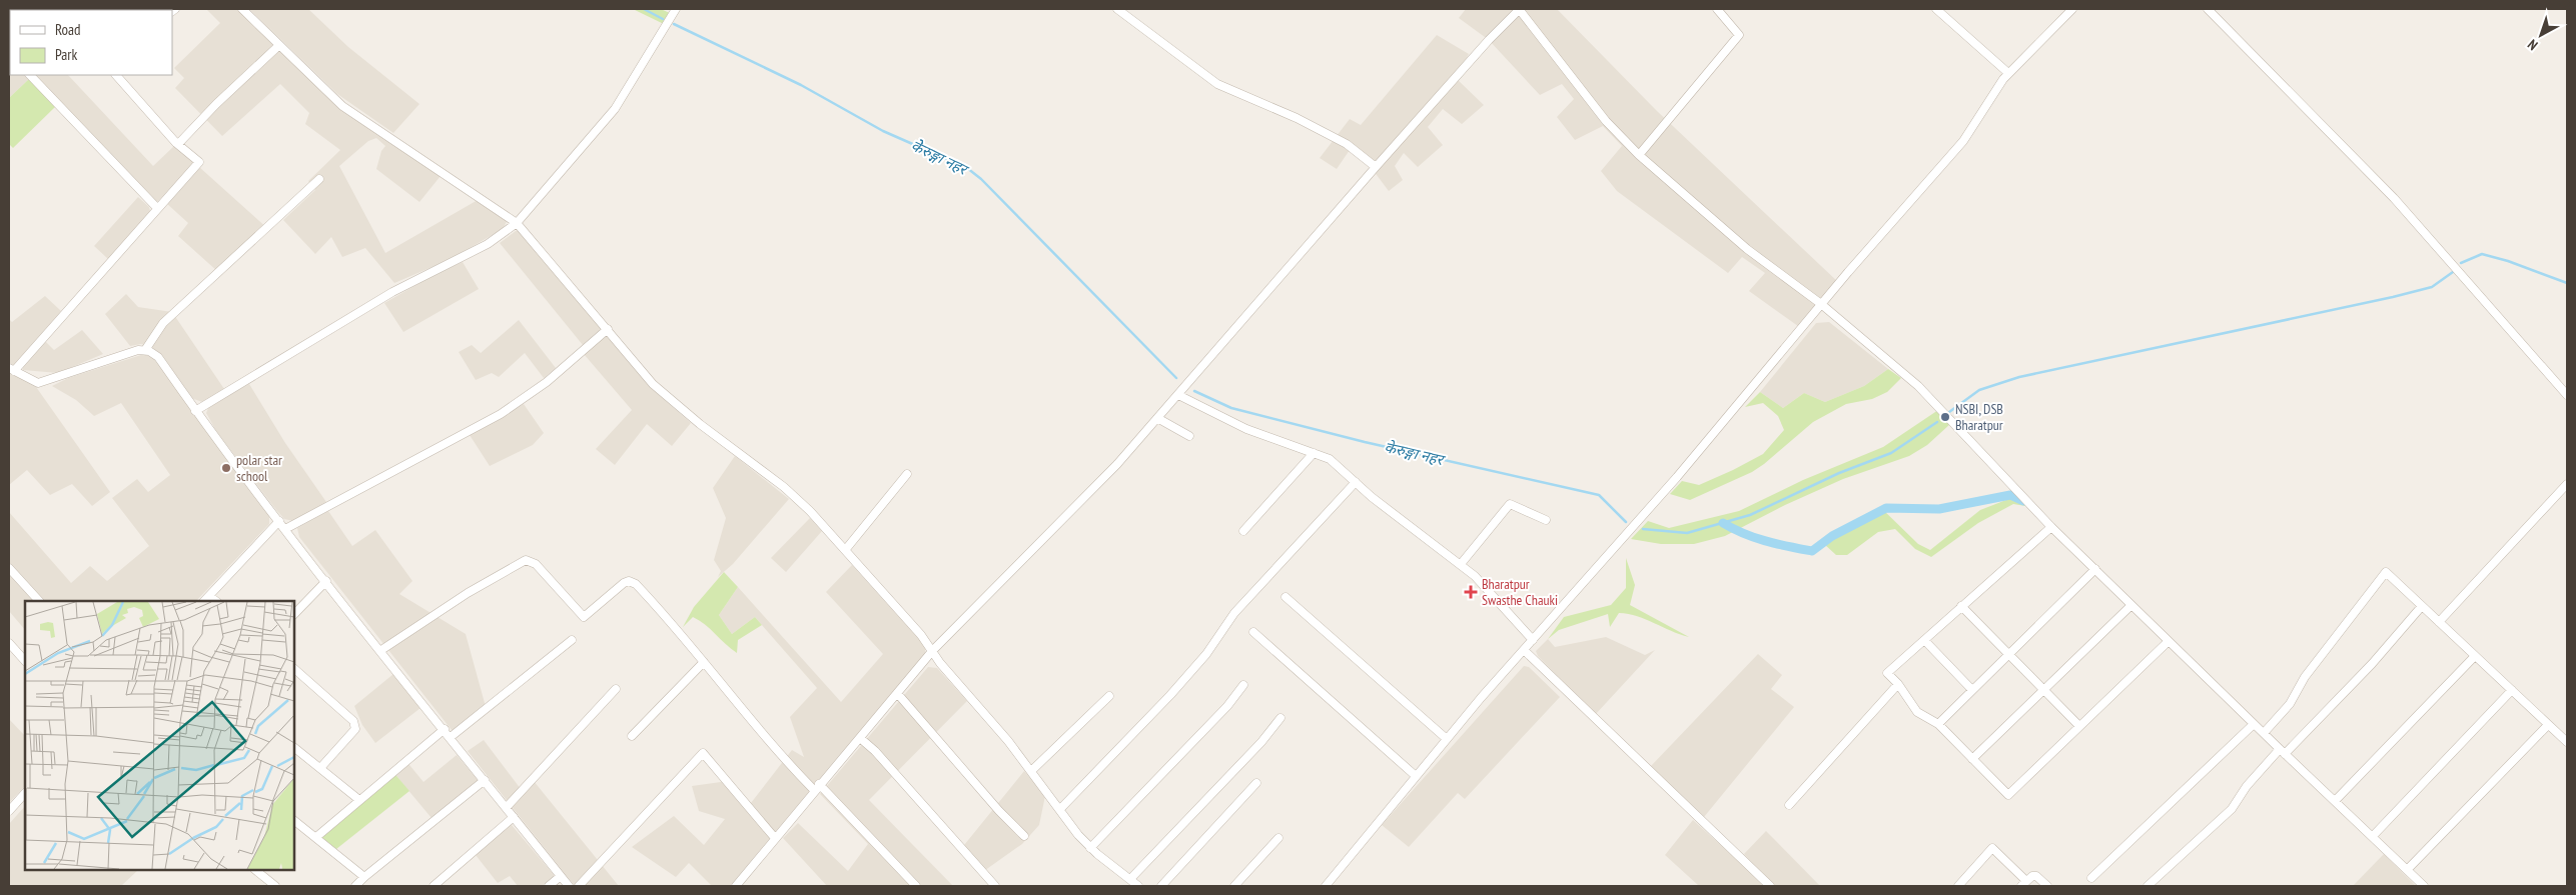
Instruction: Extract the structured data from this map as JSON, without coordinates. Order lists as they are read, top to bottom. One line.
{"water":["केेरुङ्गा नहर","केरुङ्गा नहर"],"places":{"other":["NSBI, DSB Bharatpur","polar star school"],"health":["Bharatpur Swasthe Chauki"]},"legend":["Road","Park"],"north":"bottom left"}
